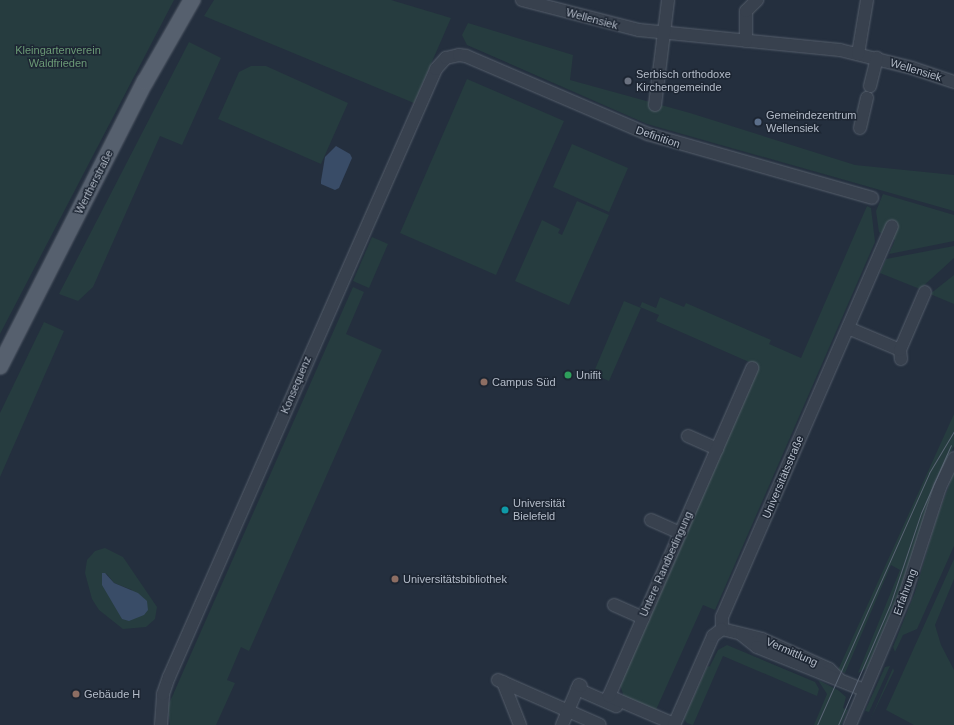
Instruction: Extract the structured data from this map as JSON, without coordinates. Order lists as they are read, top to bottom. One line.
{"streets":{"main road":["Wertherstraße"],"street":["Wellensiek","Definition","Konsequenz","Universitätsstraße","Untere Randbedingung","Erfahrung","Vermittlung"]},"crossings":[["Definition","Konsequenz"],["Universitätsstraße","Vermittlung"],["Erfahrung","Vermittlung"]],"parks":["Kleingartenverein Waldfrieden"],"places":["Serbisch orthodoxe Kirchengemeinde","Gemeindezentrum Wellensiek","Unifit","Campus Süd","Universität Bielefeld","Universitätsbibliothek","Gebäude H"]}
